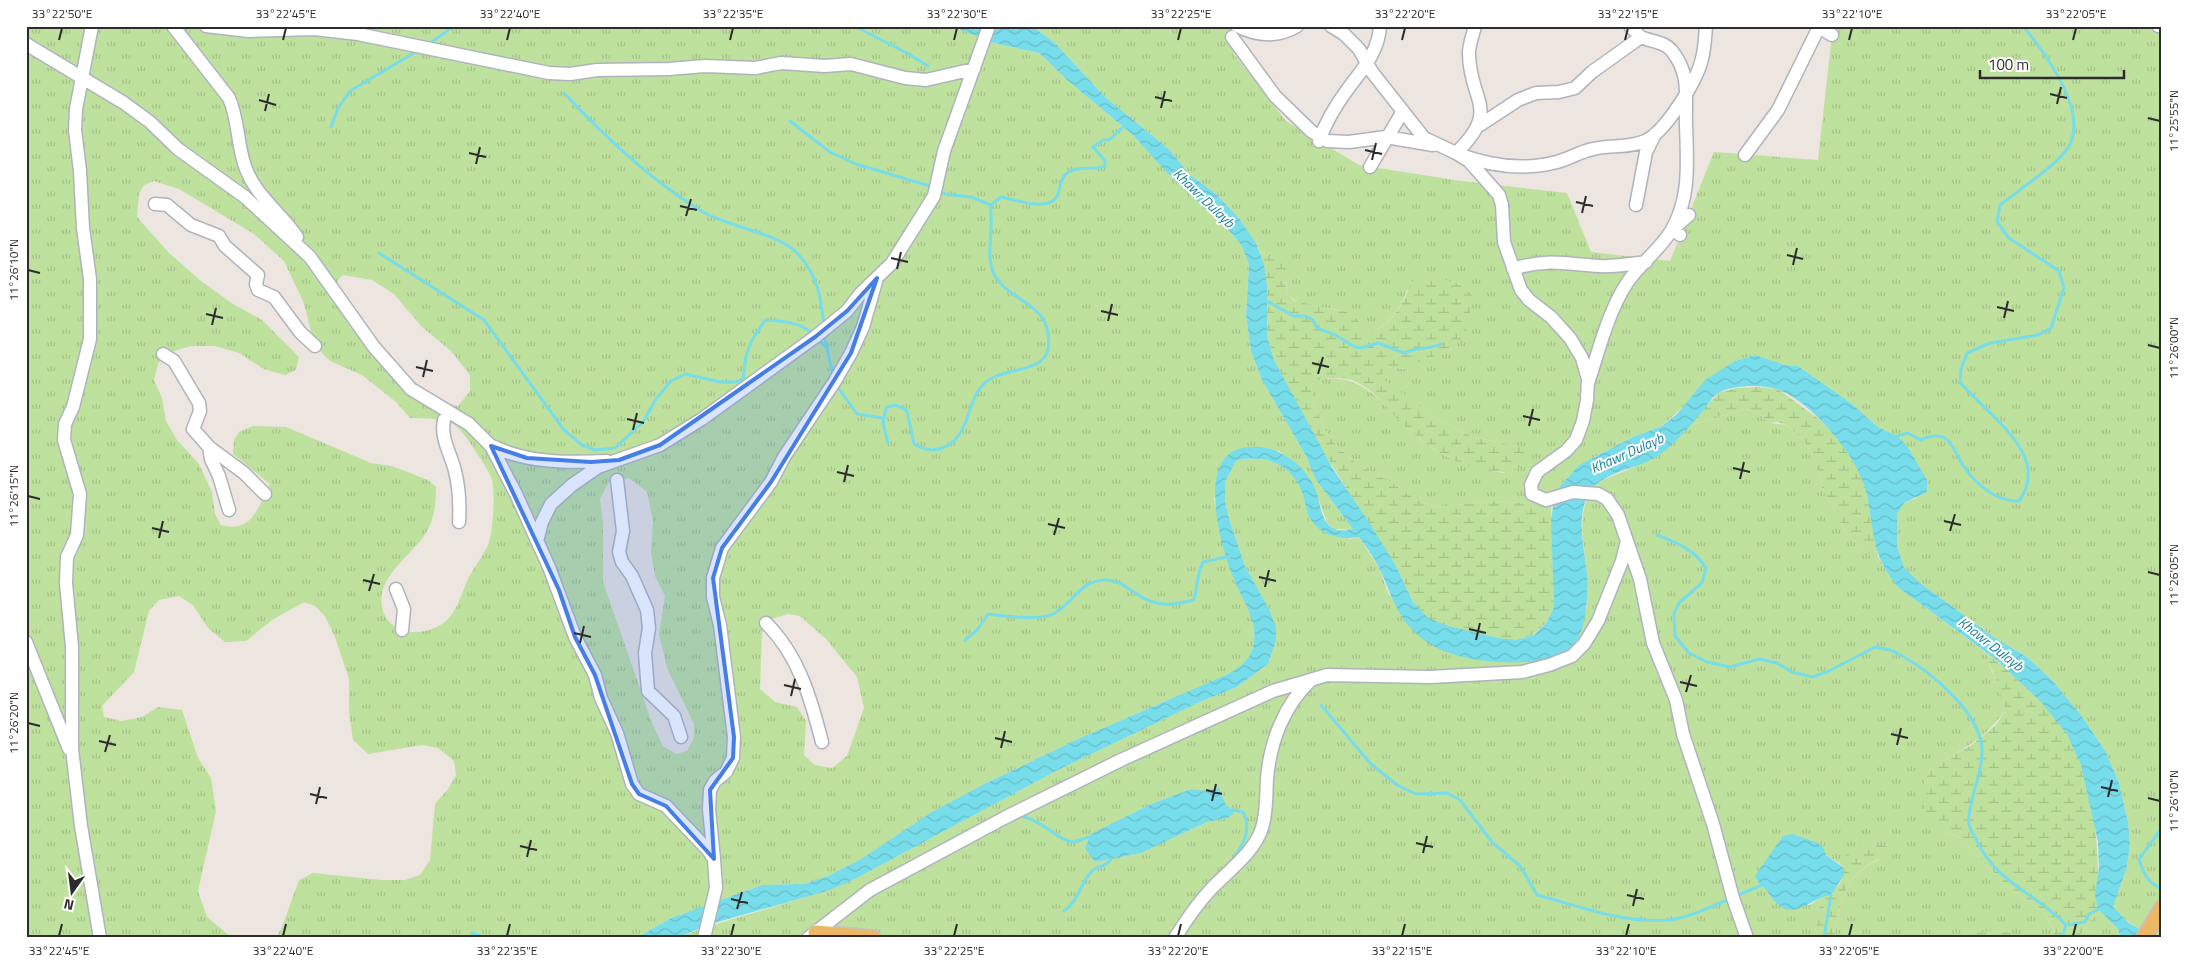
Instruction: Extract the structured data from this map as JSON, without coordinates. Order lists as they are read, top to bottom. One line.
{"water":["Khawr Dulayb"],"scale_bar":"100 m","north":"bottom","coordinates":["33°22'50\"E","33°22'45\"E","33°22'40\"E","33°22'35\"E","33°22'30\"E","33°22'25\"E","33°22'20\"E","33°22'15\"E","33°22'10\"E","33°22'05\"E","11°25'55\"N","11°26'10\"N","11°26'00\"N","11°26'15\"N","11°26'05\"N","11°26'20\"N","33°22'00\"E"]}
